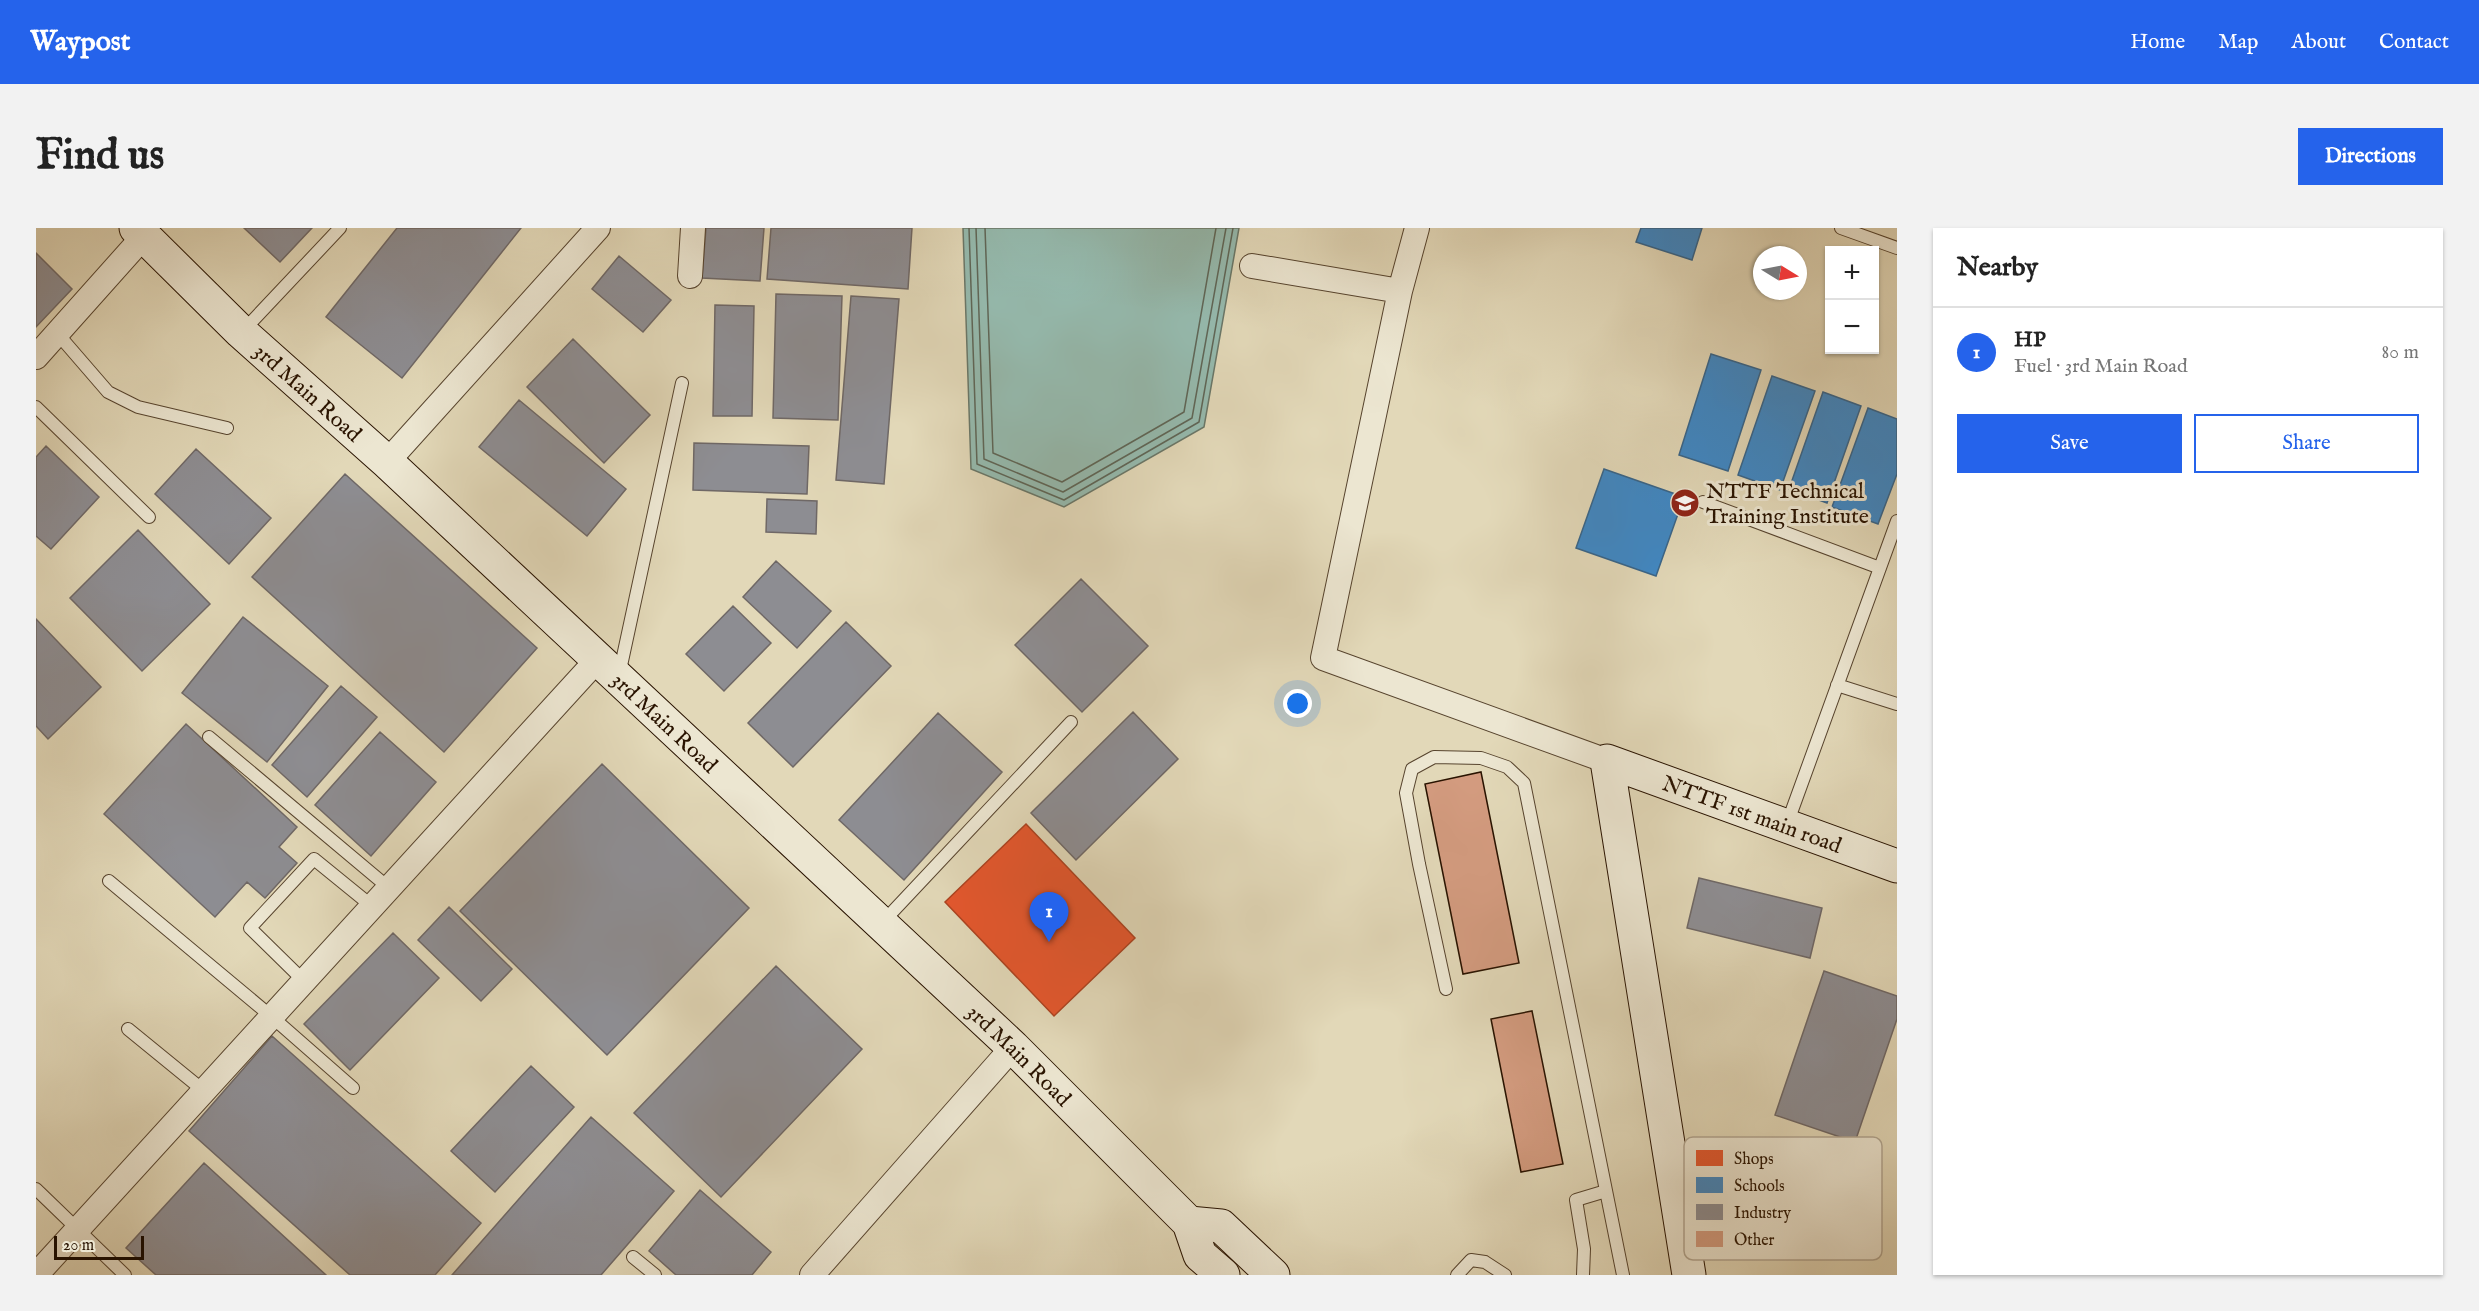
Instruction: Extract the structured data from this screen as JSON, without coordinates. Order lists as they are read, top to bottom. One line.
{"streets":{"main road":["3rd Main Road","NTTF 1st main road"]},"places":{"school or university":["NTTF Technical Training Institute"]},"legend":["Shops","Schools","Industry","Other"],"scale_bar":"20 m","north":"right","page":{"header":"Waypost","nav":["Home","Map","About","Contact"],"buttons":["Directions",["Save","Share"]],"title":"Find us","heading":"Nearby","map_buttons":["+","−"],"list":[{"mark":"1","name":"HP","note":"Fuel · 3rd Main Road","value":"80 m"}],"pins":"1","scale":"20 m"}}
